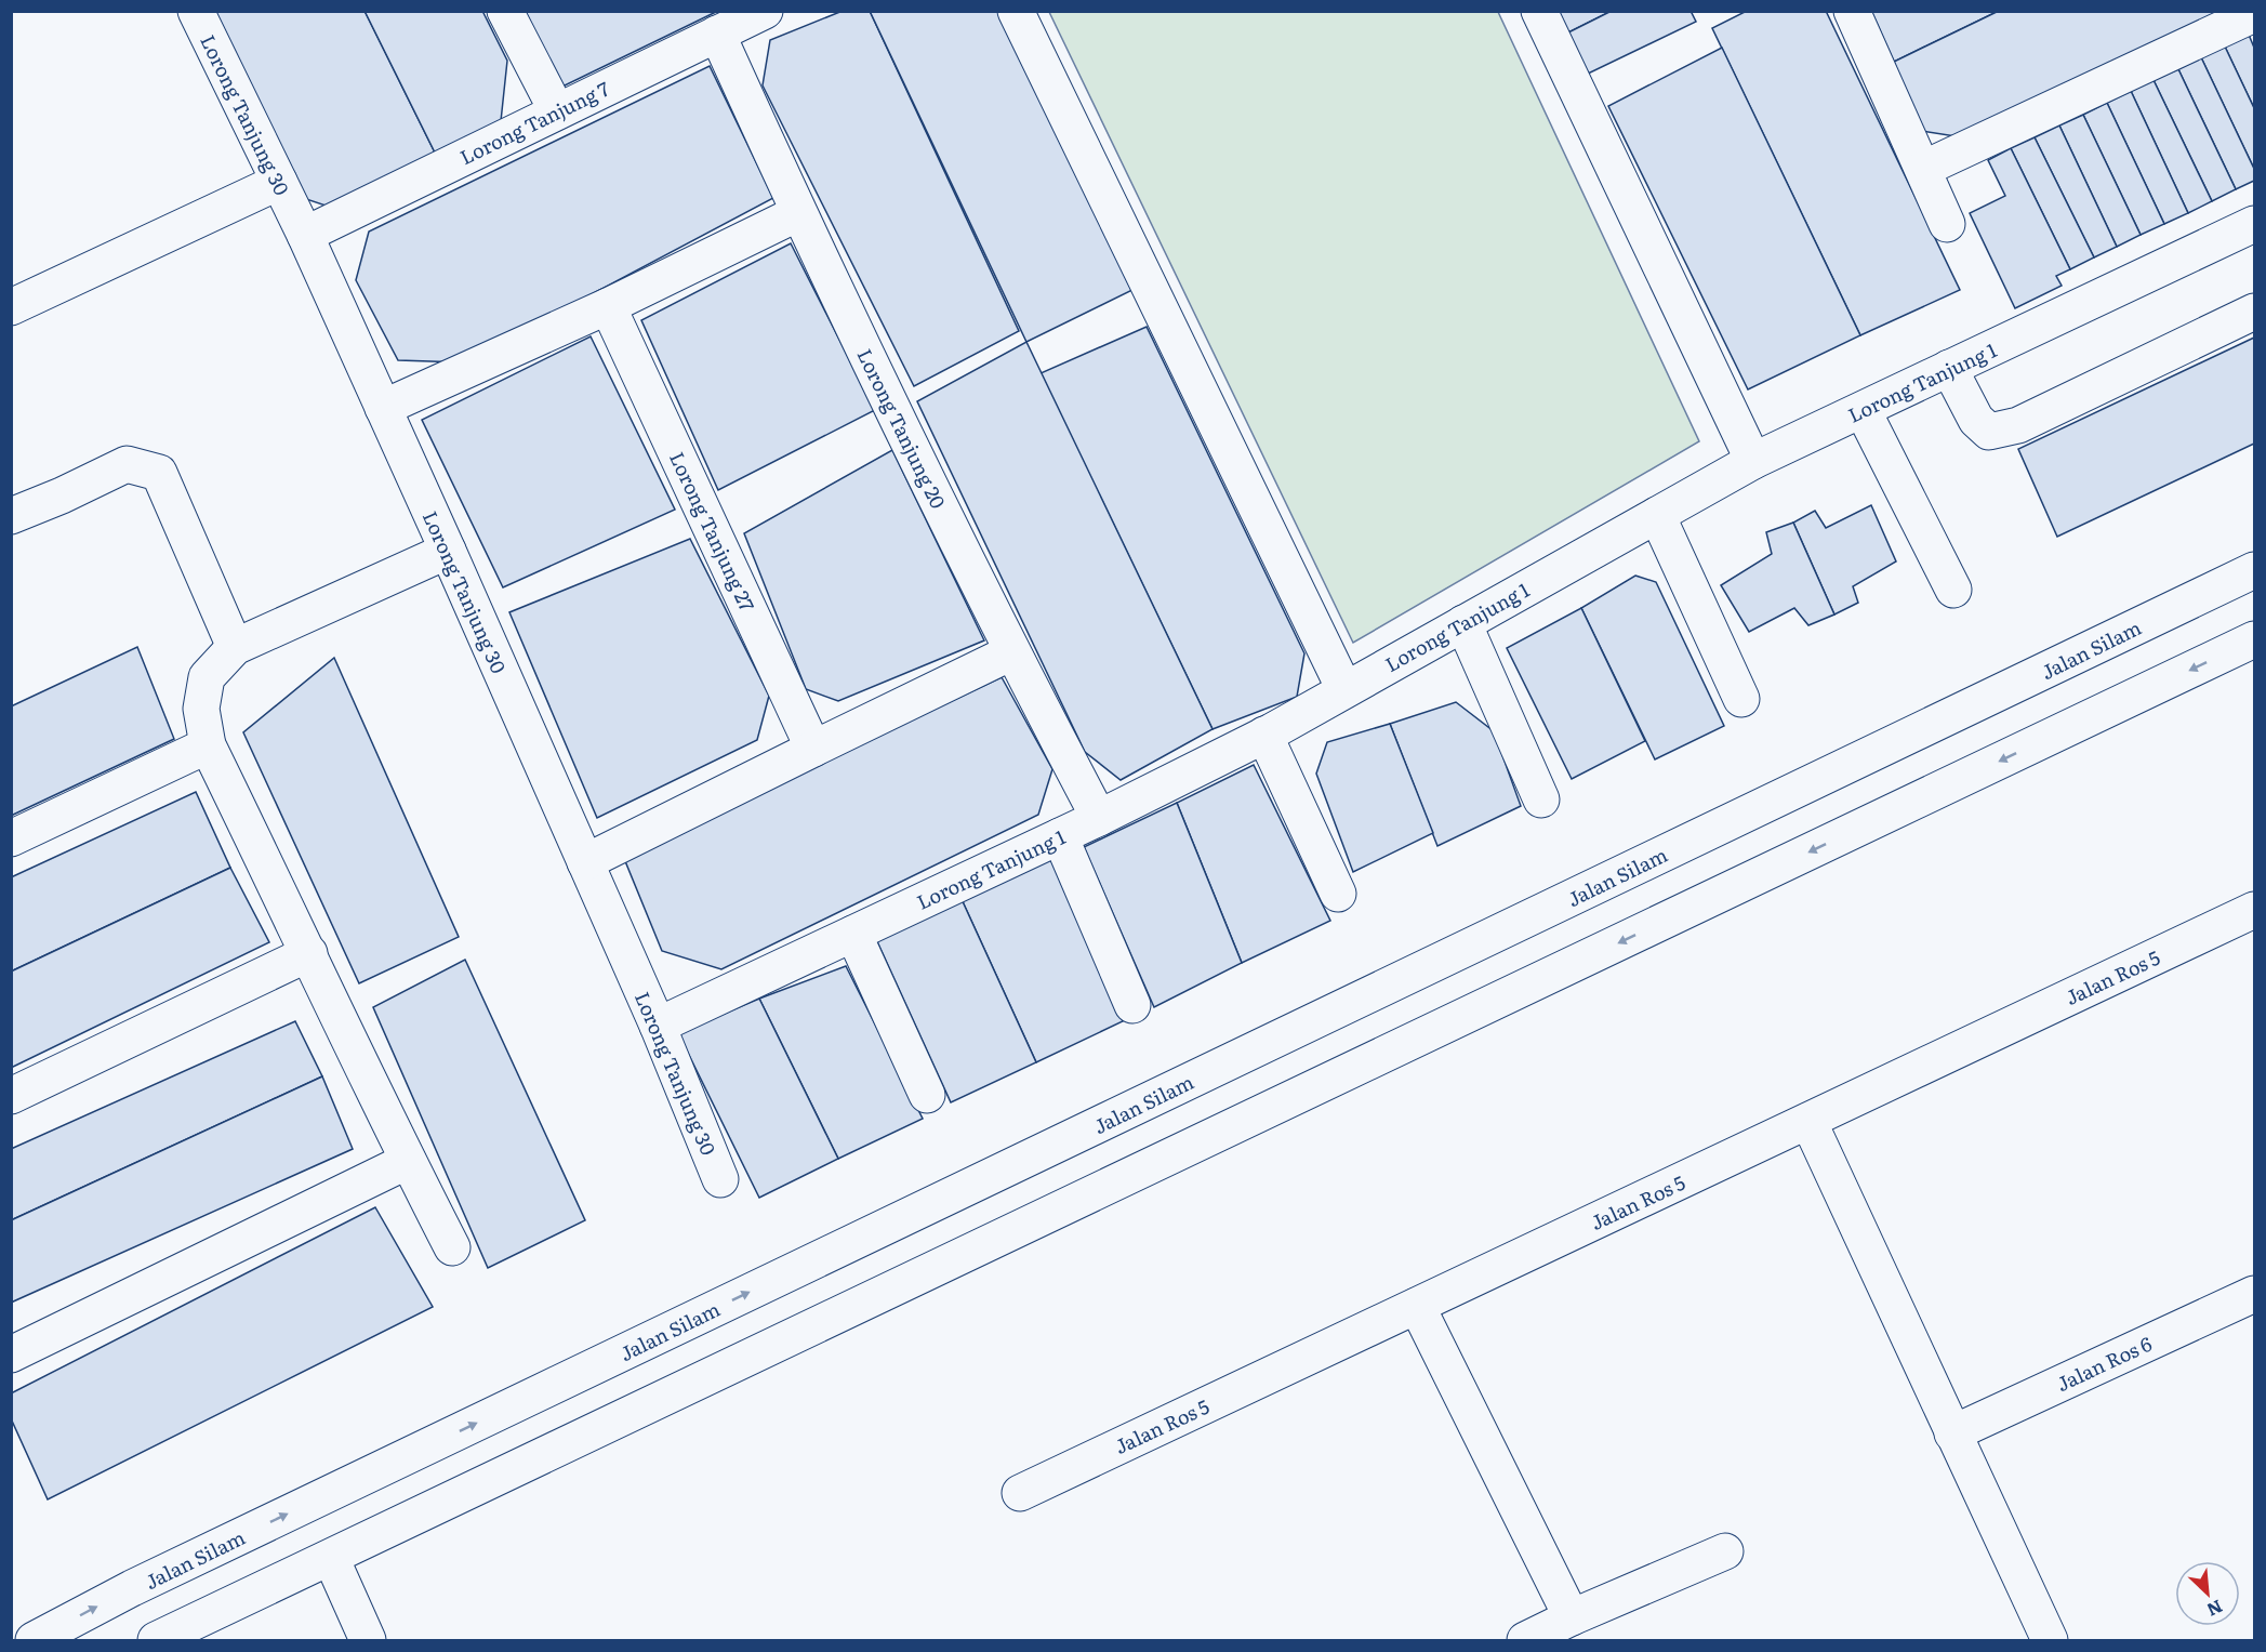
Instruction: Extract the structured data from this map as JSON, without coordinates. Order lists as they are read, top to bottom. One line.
{"streets":{"main road":["Lorong Tanjung 30","Lorong Tanjung 7","Lorong Tanjung 1","Lorong Tanjung 20","Lorong Tanjung 27","Jalan Silam","Jalan Ros 5","Jalan Ros 6"]},"crossings":[["Lorong Tanjung 30","Lorong Tanjung 7"],["Lorong Tanjung 30","Lorong Tanjung 1"],["Lorong Tanjung 7","Lorong Tanjung 20"],["Lorong Tanjung 1","Lorong Tanjung 20"]],"north":"bottom right"}
